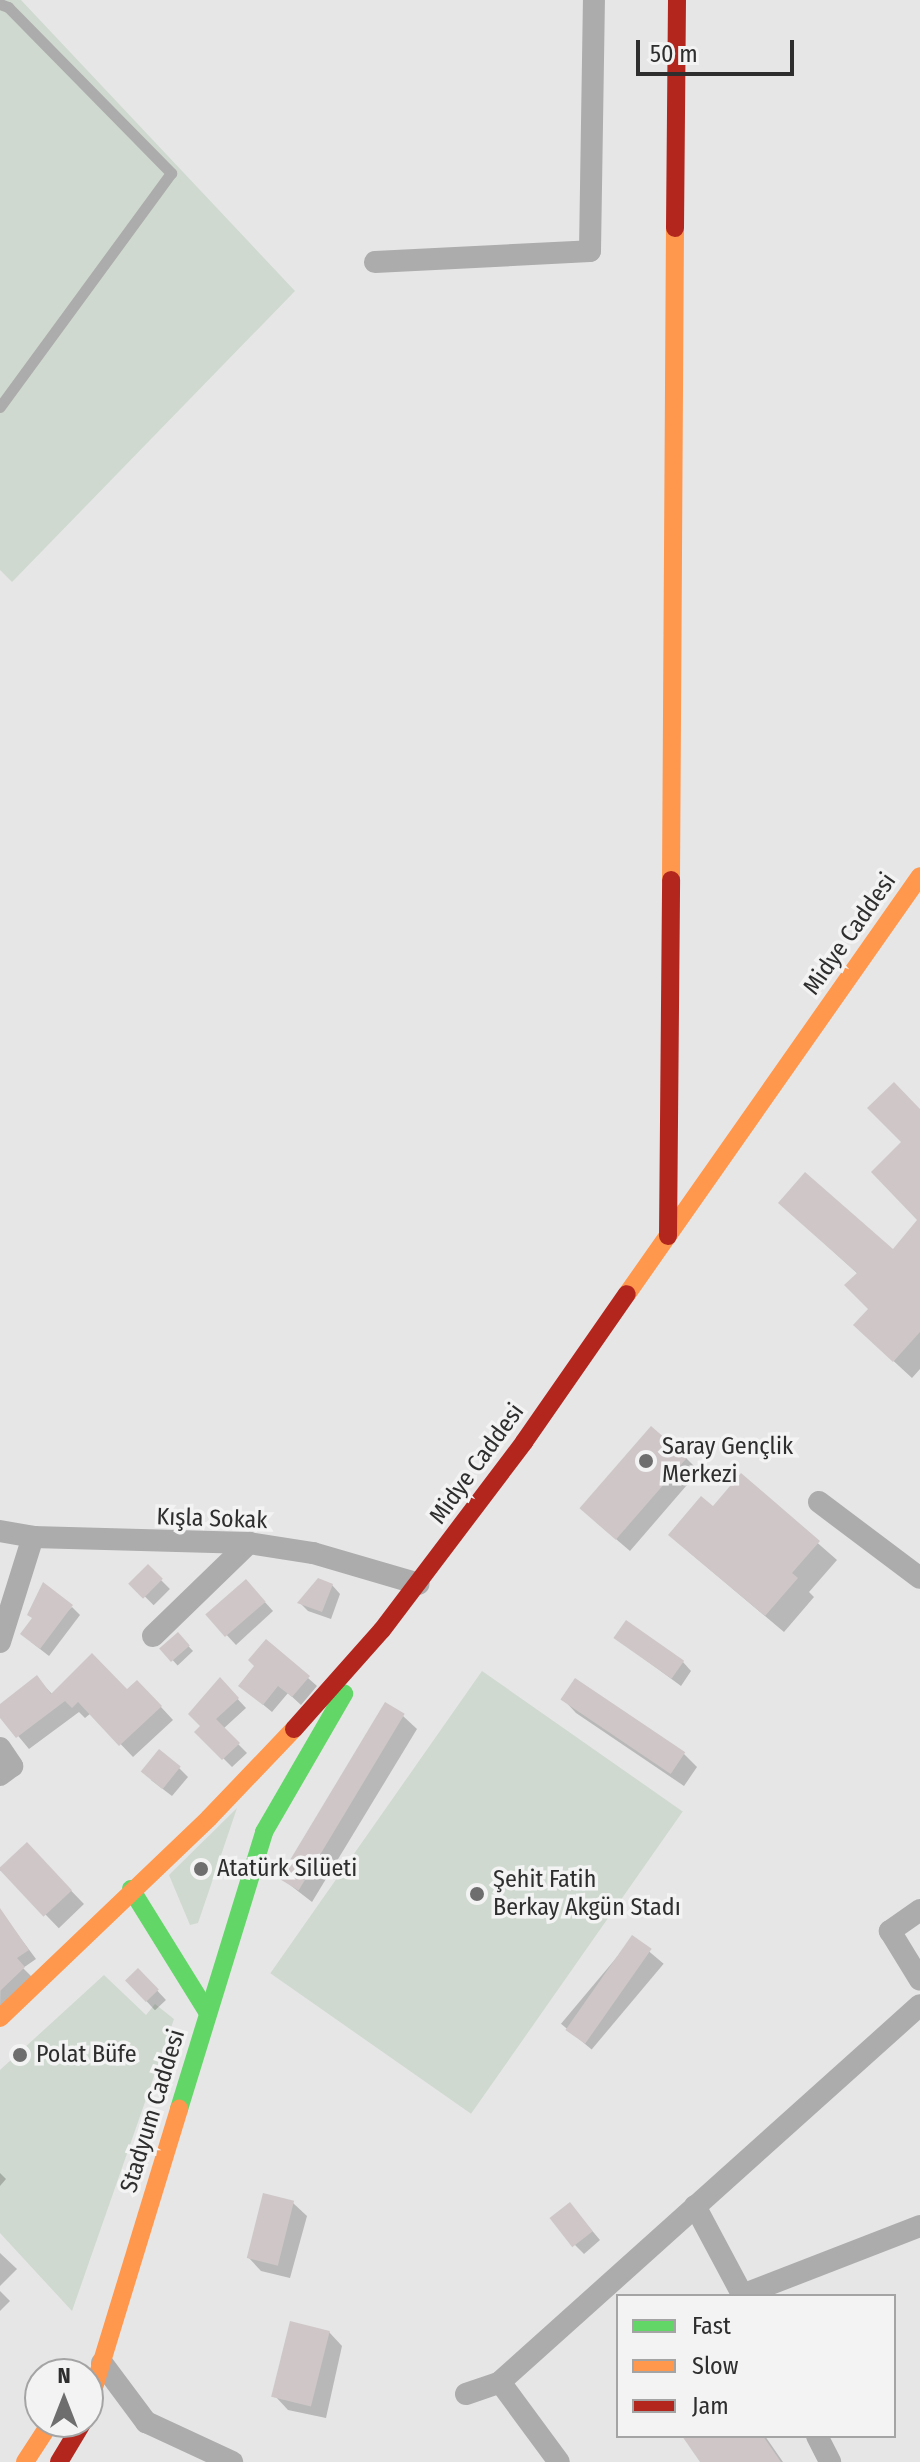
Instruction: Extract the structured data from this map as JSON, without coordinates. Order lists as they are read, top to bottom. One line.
{"streets":{"street":["Midye Caddesi","Kışla Sokak","Stadyum Caddesi"]},"crossings":[["Midye Caddesi","Kışla Sokak"],["Midye Caddesi","Stadyum Caddesi"]],"places":["Saray Gençlik Merkezi","Atatürk Silüeti","Şehit Fatih Berkay Akgün Stadı","Polat Büfe"],"legend":["Fast","Slow","Jam"],"scale_bar":"50 m","north":"top"}
